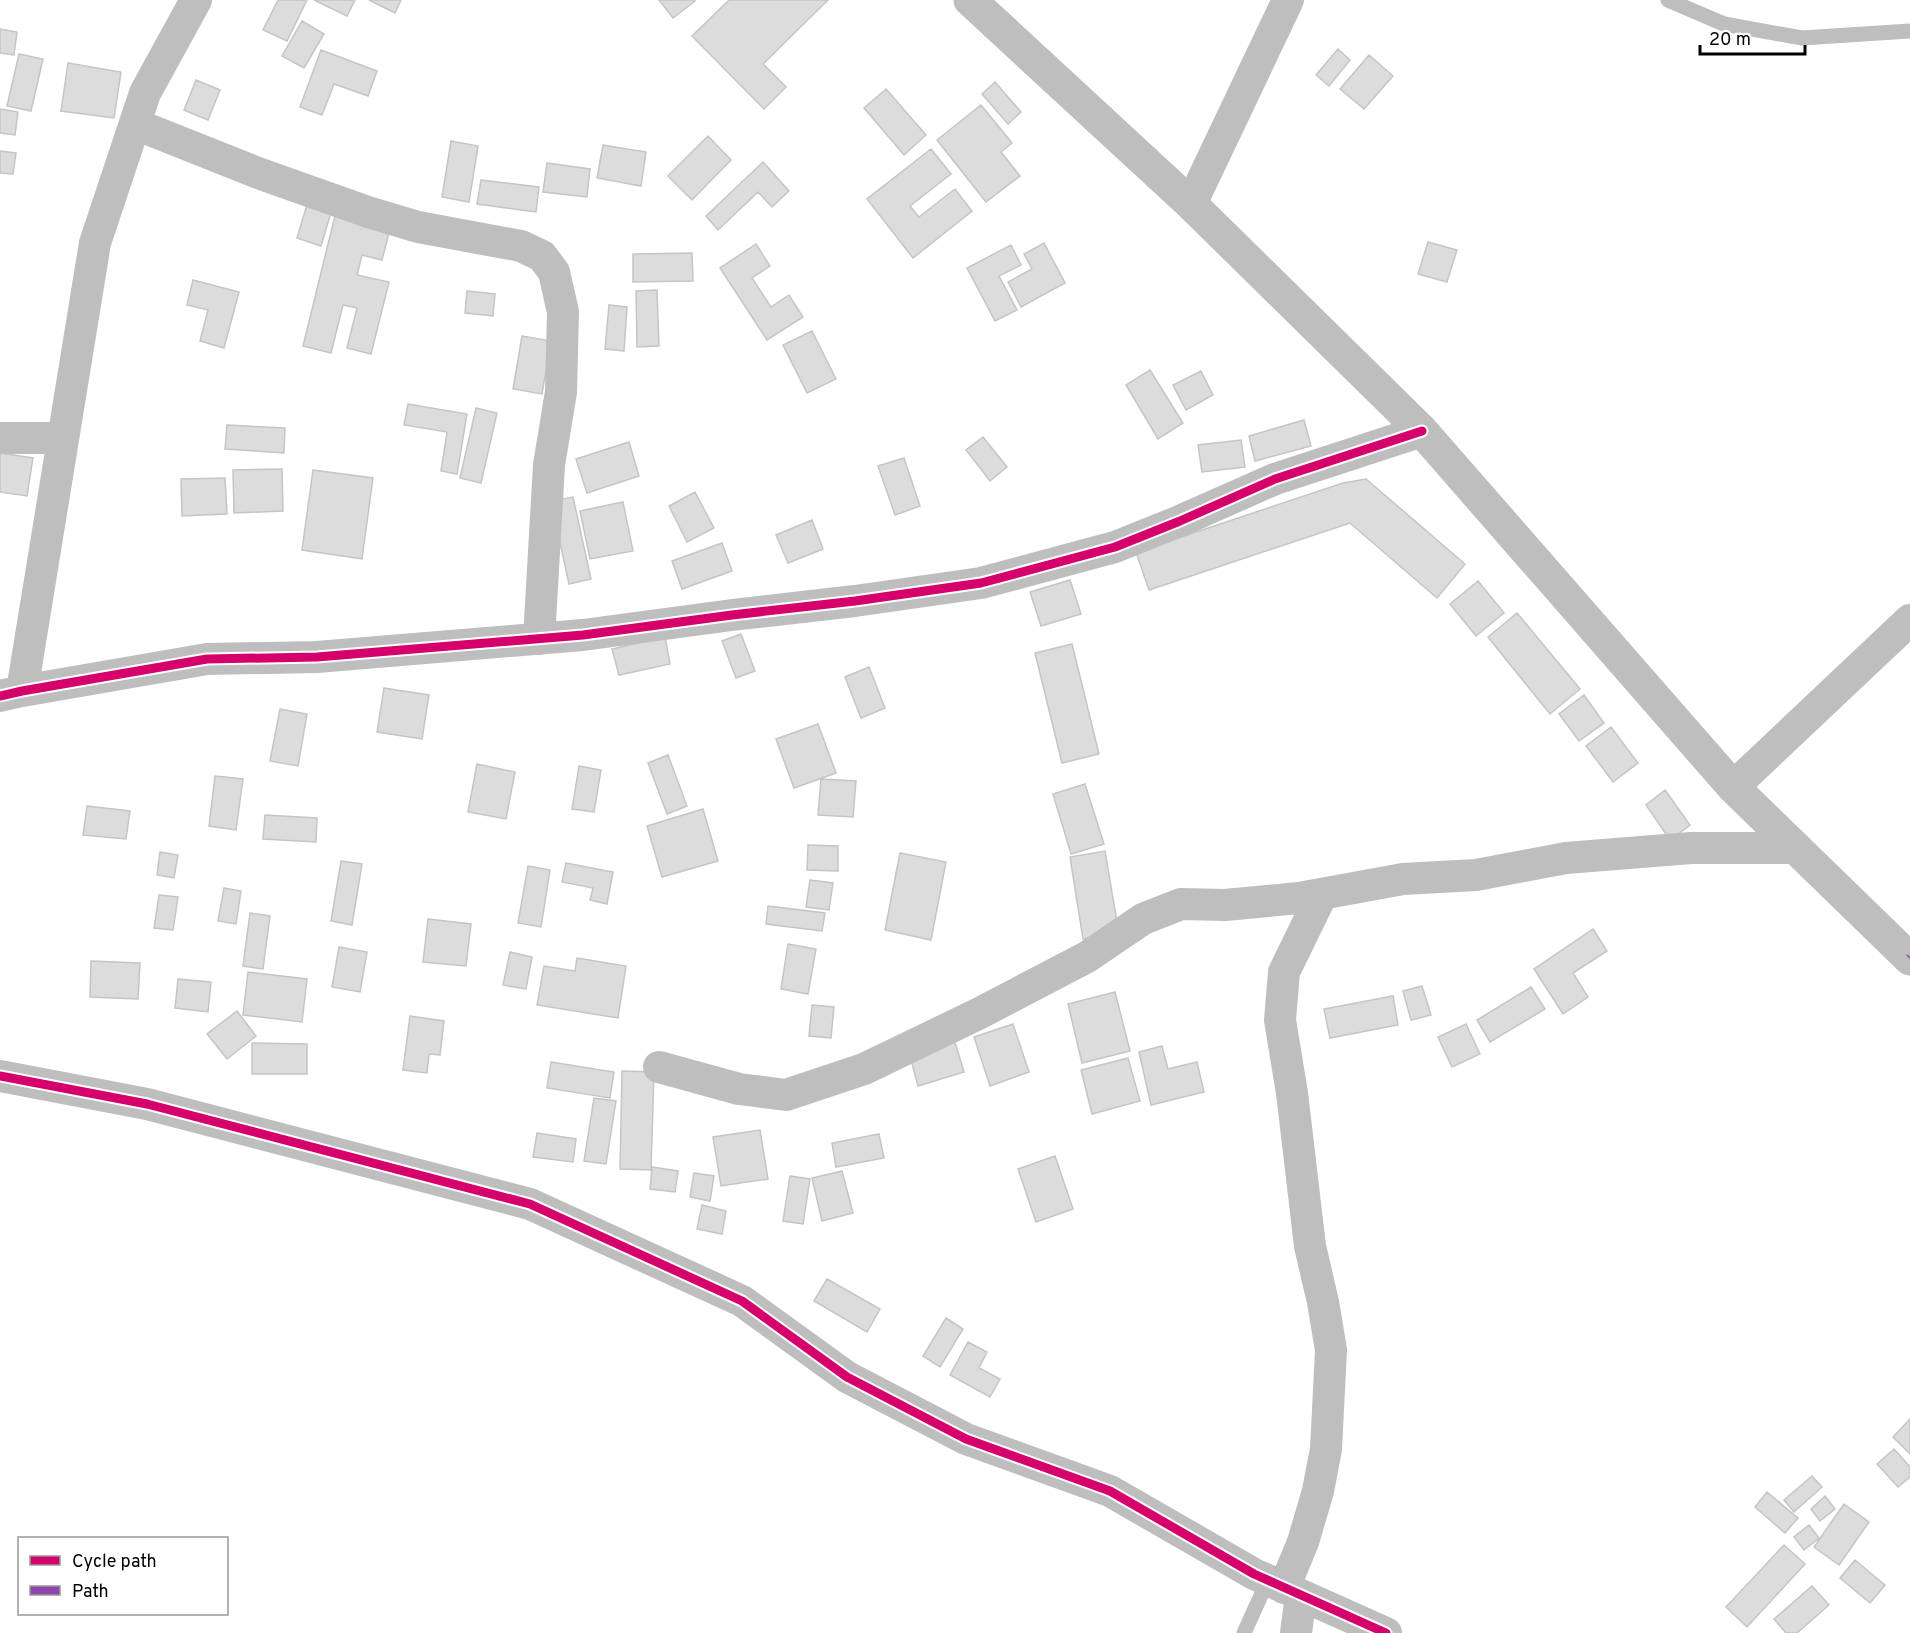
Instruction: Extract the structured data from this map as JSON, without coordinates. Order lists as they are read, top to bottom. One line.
{"legend":["Cycle path","Path"],"scale_bar":"20 m"}
